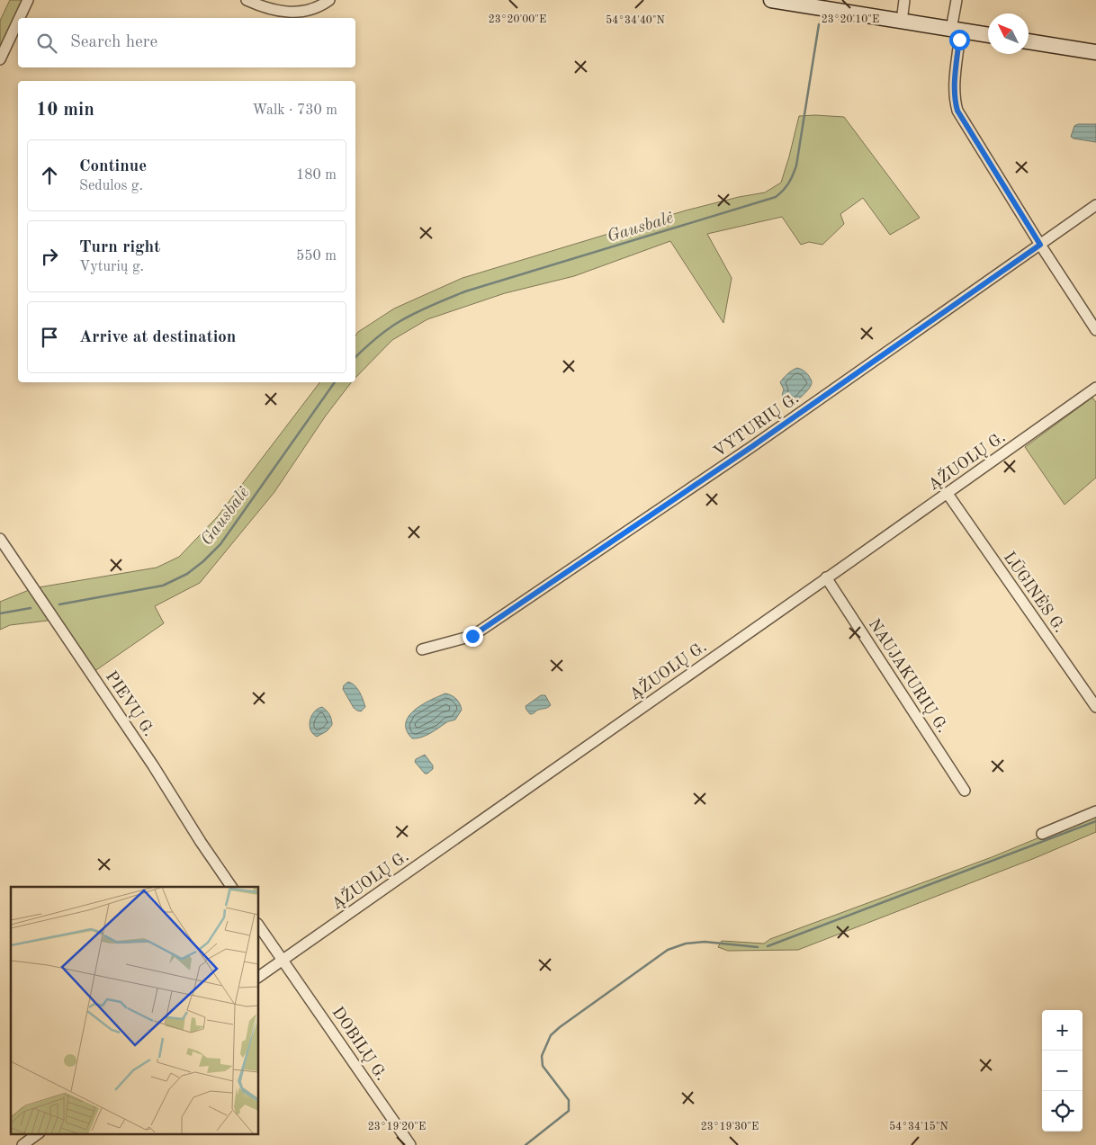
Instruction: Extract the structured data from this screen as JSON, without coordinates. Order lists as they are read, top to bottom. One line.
{"streets":{"street":["VYTURIŲ G.","ĄŽUOLŲ G.","LŪGINĖS G.","NAUJAKURIŲ G.","PIEVŲ G.","DOBILŲ G."]},"crossings":[["ĄŽUOLŲ G.","LŪGINĖS G."],["ĄŽUOLŲ G.","NAUJAKURIŲ G."],["ĄŽUOLŲ G.","DOBILŲ G."]],"water":["Gausbalė"],"north":"top left","page":{"search":"Search here","heading":["10 min","Walk · 730 m"],"list":[["Continue","Sedulos g.","180 m"],["Turn right","Vyturių g.","550 m"],"Arrive at destination"],"map_buttons":["+","−"]},"coordinates":["23°20'00\"E","23°20'10\"E","54°34'40\"N","54°34'15\"N","23°19'20\"E","23°19'30\"E"]}
